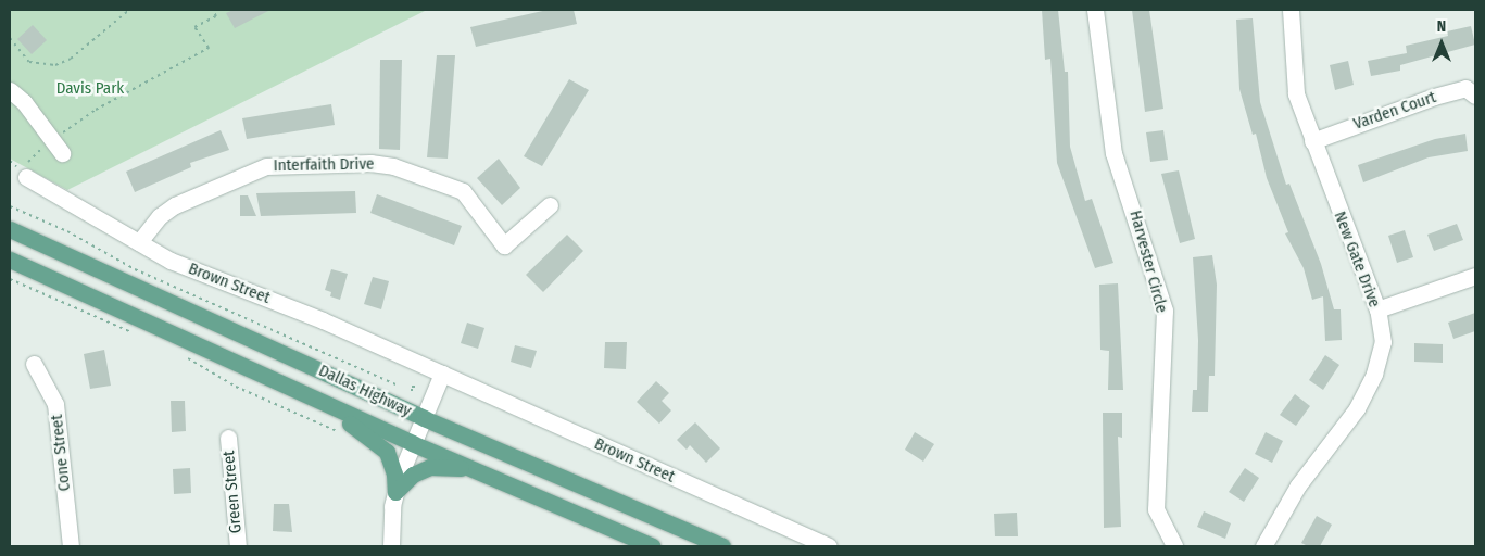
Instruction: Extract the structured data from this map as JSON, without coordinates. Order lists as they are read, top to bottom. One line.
{"streets":{"main road":["Dallas Highway"],"street":["Varden Court","Interfaith Drive","New Gate Drive","Harvester Circle","Brown Street","Cone Street","Green Street"]},"crossings":[["Varden Court","New Gate Drive"],["Interfaith Drive","Brown Street"]],"parks":["Davis Park"],"north":"top"}
